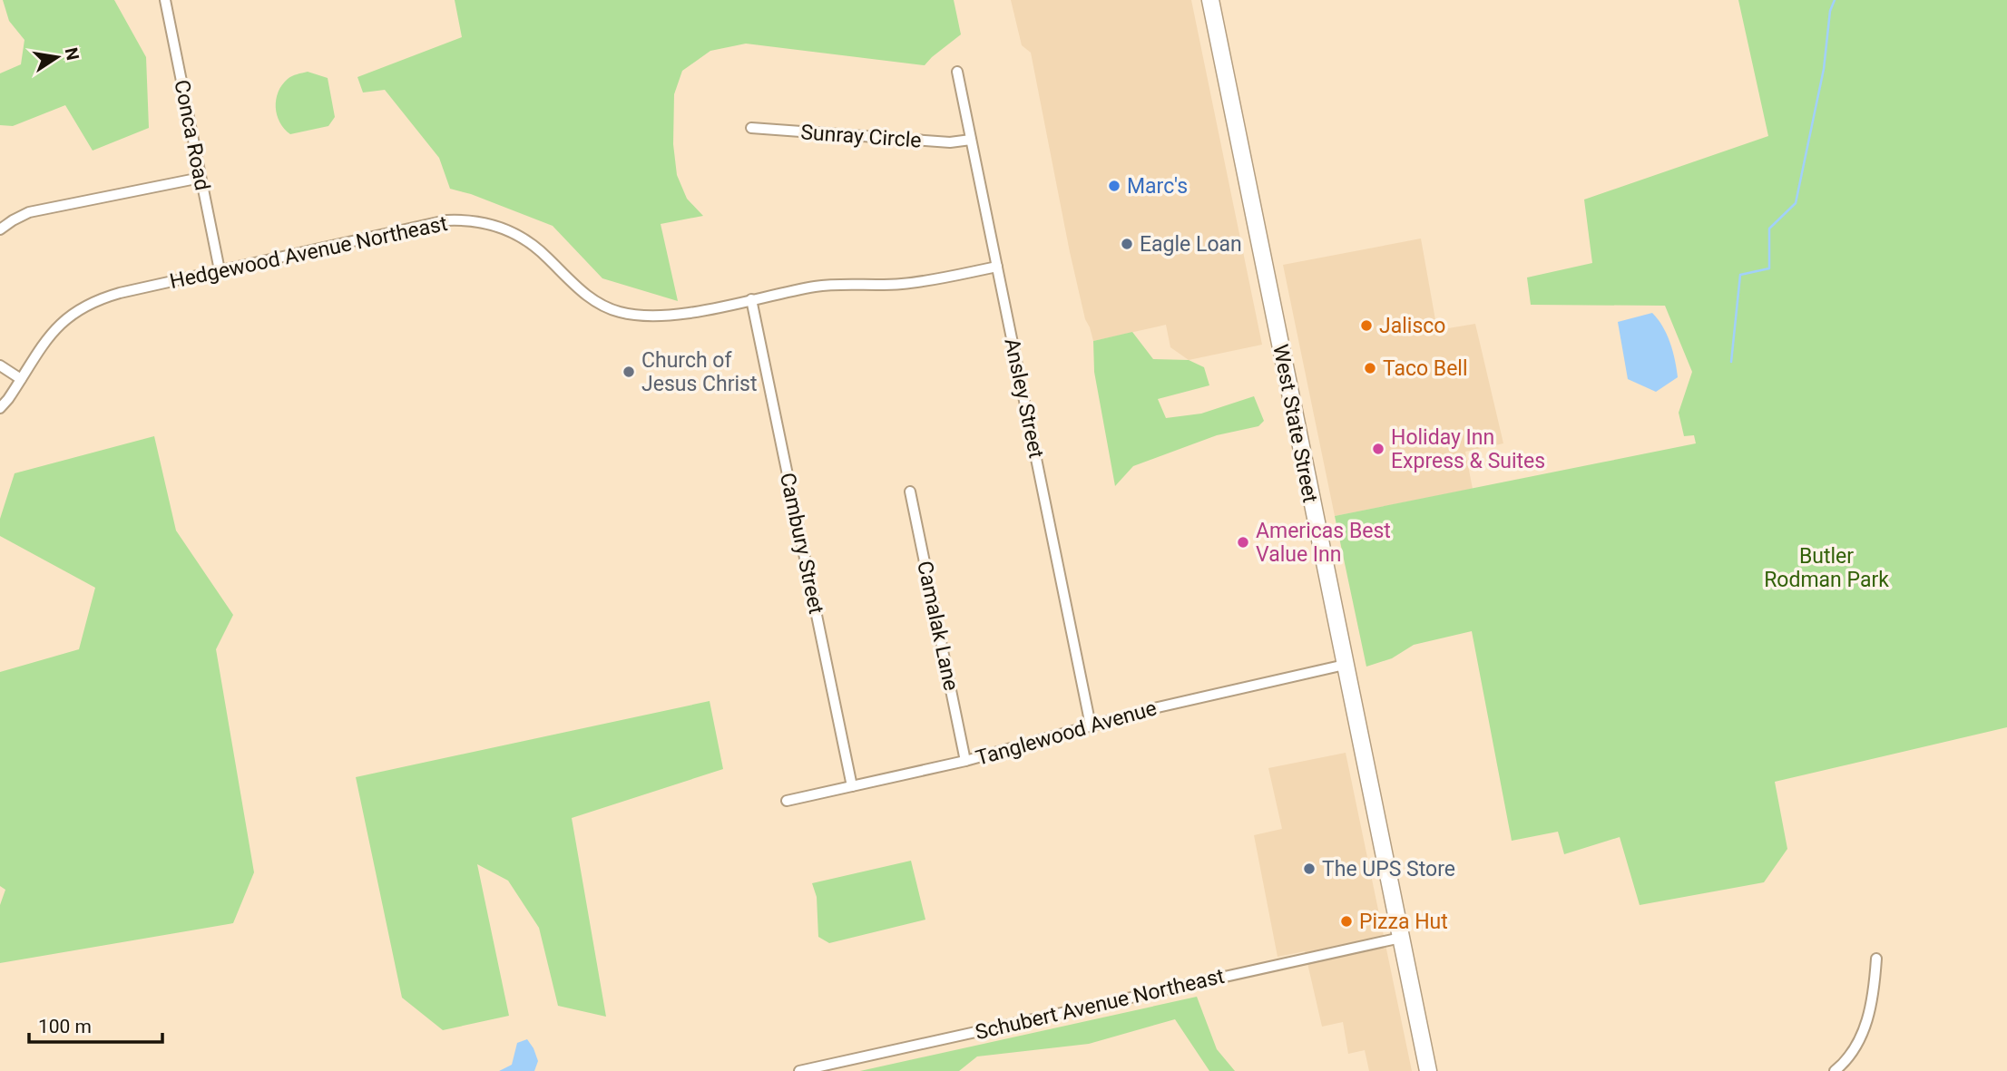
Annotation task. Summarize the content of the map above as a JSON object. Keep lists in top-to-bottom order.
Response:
{
  "streets": {
    "highway": ["West State Street"],
    "street": [
      "Conca Road",
      "Sunray Circle",
      "Hedgewood Avenue Northeast",
      "Ansley Street",
      "Cambury Street",
      "Camalak Lane",
      "Tanglewood Avenue",
      "Schubert Avenue Northeast"
    ]
  },
  "crossings": [
    ["Conca Road", "Hedgewood Avenue Northeast"],
    ["Sunray Circle", "Ansley Street"],
    ["Hedgewood Avenue Northeast", "Ansley Street"],
    ["Hedgewood Avenue Northeast", "Cambury Street"],
    ["Ansley Street", "Tanglewood Avenue"],
    ["West State Street", "Tanglewood Avenue"],
    ["West State Street", "Schubert Avenue Northeast"],
    ["Cambury Street", "Tanglewood Avenue"],
    ["Camalak Lane", "Tanglewood Avenue"]
  ],
  "parks": ["Butler Rodman Park"],
  "places": [
    "Marc's",
    "Eagle Loan",
    "Jalisco",
    "Taco Bell",
    "Church of Jesus Christ",
    "Holiday Inn Express & Suites",
    "Americas Best Value Inn",
    "The UPS Store",
    "Pizza Hut"
  ],
  "scale_bar": "100 m",
  "north": "right"
}
